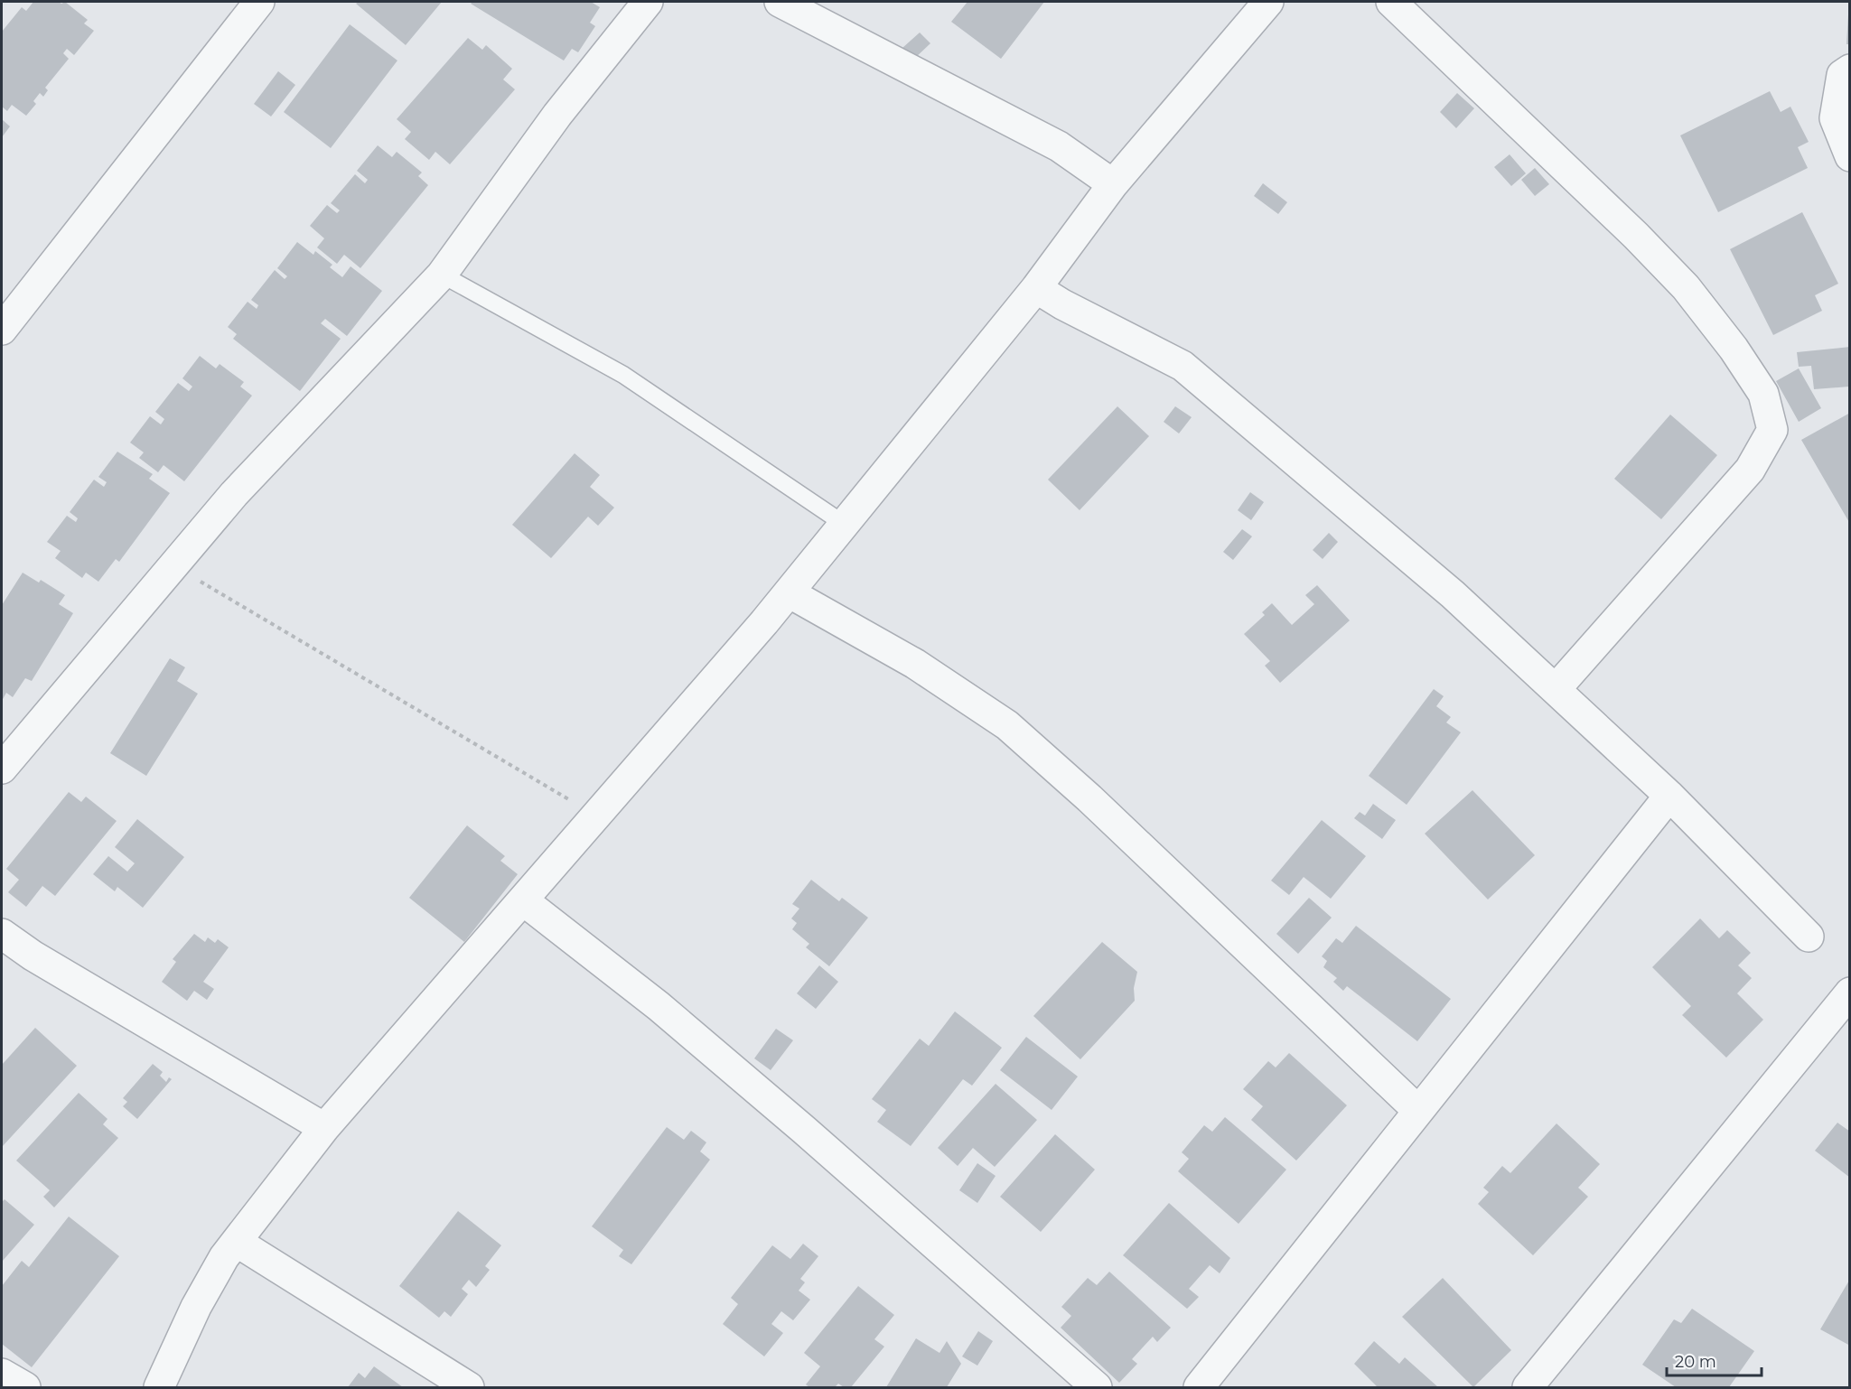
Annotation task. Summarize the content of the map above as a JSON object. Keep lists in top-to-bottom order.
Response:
{
  "scale_bar": "20 m"
}
